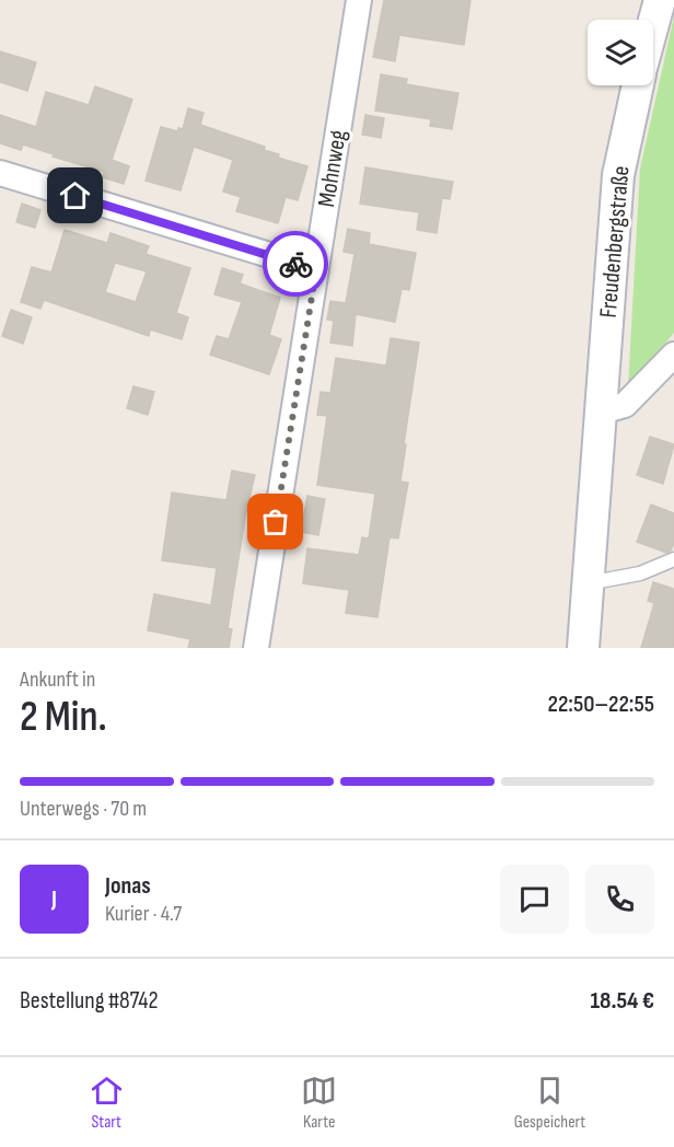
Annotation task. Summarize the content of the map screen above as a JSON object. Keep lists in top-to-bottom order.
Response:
{
  "streets": {
    "street": ["Mohnweg", "Freudenbergstraße"]
  },
  "page": {
    "heading": ["2 Min.", "Ankunft in", "22:50–22:55"],
    "panel": [
      "Jonas",
      "Kurier · 4.7",
      "Bestellung #8742",
      "18.54 €"
    ],
    "bar": "Unterwegs · 70 m",
    "round": "J",
    "tabs": ["Start", "Karte", "Gespeichert"]
  }
}
